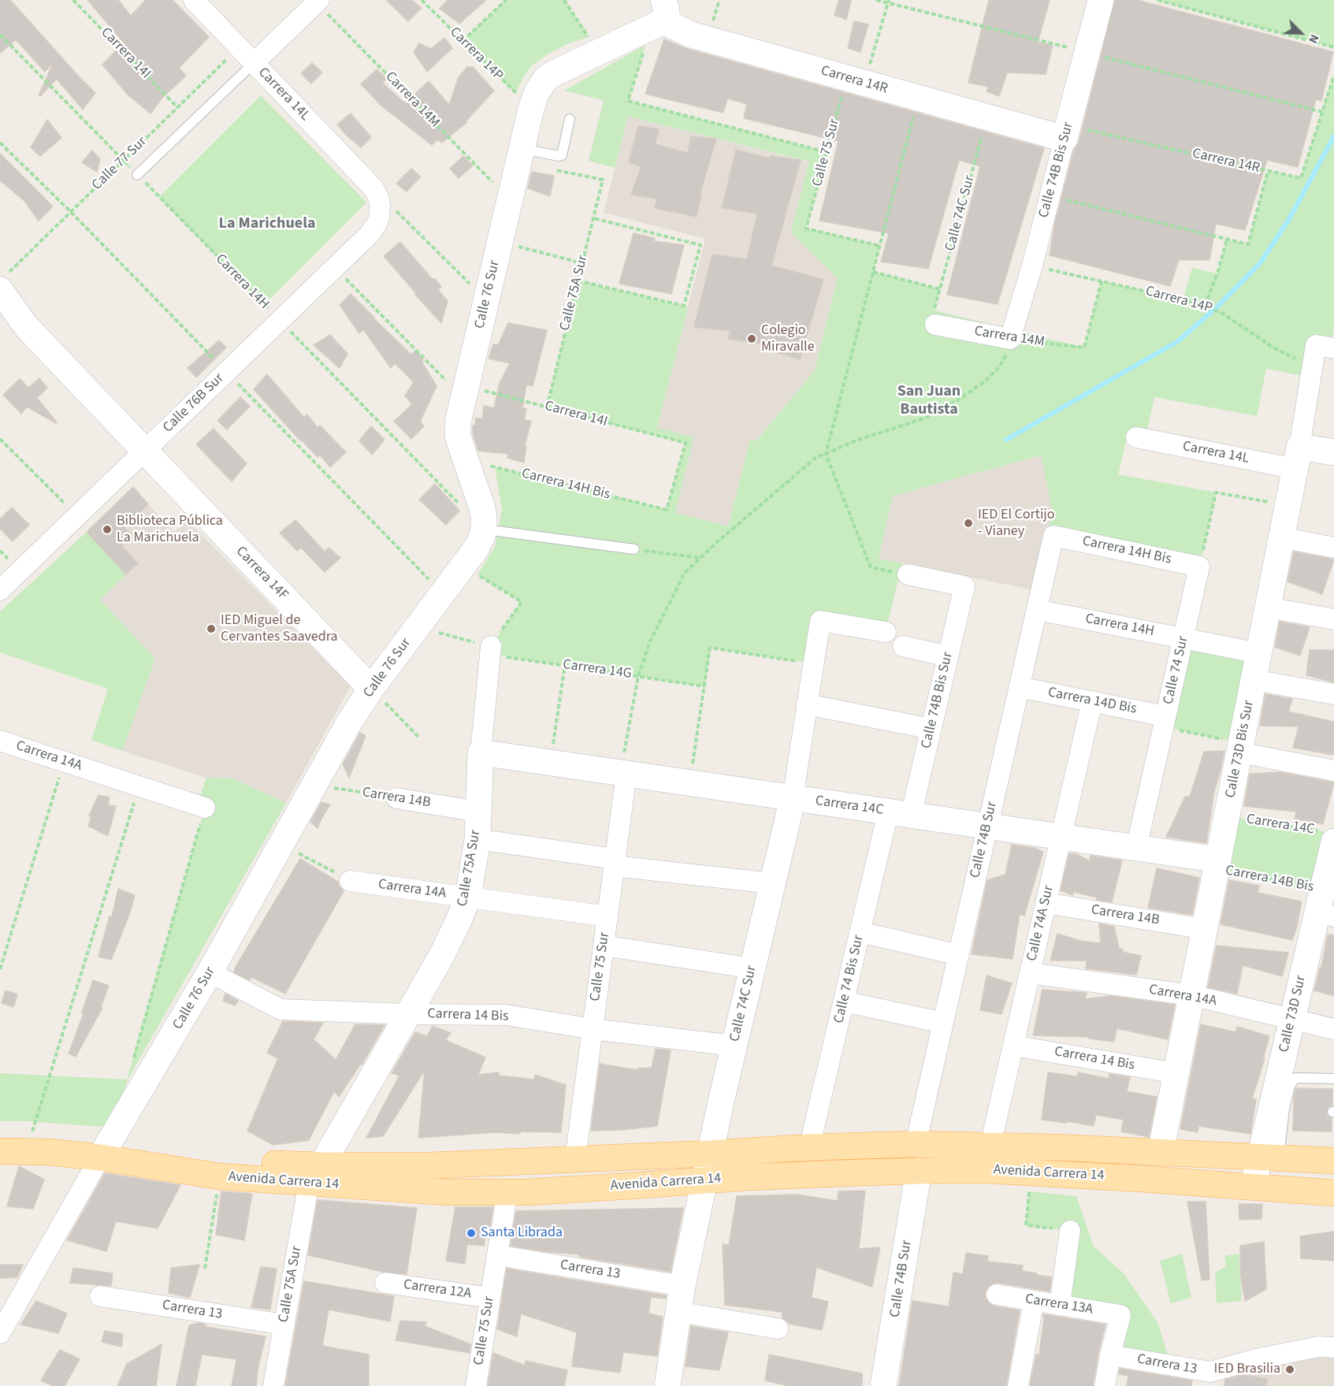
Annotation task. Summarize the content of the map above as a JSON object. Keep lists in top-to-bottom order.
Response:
{
  "streets": {
    "main road": ["Avenida Carrera 14"],
    "street": [
      "Carrera 14R",
      "Carrera 14L",
      "Carrera 14M",
      "Calle 75 Sur",
      "Calle 74B Bis Sur",
      "Calle 74C Sur",
      "Carrera 14H",
      "Calle 75A Sur",
      "Calle 76 Sur",
      "Calle 76B Sur",
      "Carrera 14H Bis",
      "Carrera 14F",
      "Calle 74 Sur",
      "Carrera 14D Bis",
      "Calle 73D Bis Sur",
      "Carrera 14A",
      "Carrera 14B",
      "Carrera 14C",
      "Calle 74B Sur",
      "Calle 74A Sur",
      "Calle 74 Bis Sur",
      "Calle 73D Sur",
      "Carrera 14 Bis",
      "Carrera 13",
      "Carrera 12A",
      "Carrera 13A"
    ],
    "path": [
      "Carrera 14I",
      "Carrera 14P",
      "Calle 77 Sur",
      "Carrera 14G",
      "Carrera 14B Bis"
    ]
  },
  "crossings": [
    ["Carrera 14I", "Calle 77 Sur"],
    ["Carrera 14I", "Calle 75A Sur"],
    ["Carrera 14I", "Calle 76 Sur"],
    ["Carrera 14I", "Carrera 14H Bis"],
    ["Carrera 14P", "Carrera 14M"],
    ["Carrera 14P", "Calle 74B Bis Sur"],
    ["Carrera 14P", "Calle 76 Sur"],
    ["Carrera 14P", "Calle 73D Bis Sur"],
    ["Carrera 14R", "Calle 75 Sur"],
    ["Carrera 14R", "Calle 74B Bis Sur"],
    ["Carrera 14R", "Calle 74C Sur"],
    ["Carrera 14R", "Calle 76 Sur"],
    ["Carrera 14L", "Calle 77 Sur"],
    ["Carrera 14L", "Calle 76B Sur"],
    ["Carrera 14L", "Calle 73D Bis Sur"],
    ["Carrera 14M", "Calle 74B Bis Sur"],
    ["Carrera 14M", "Calle 74C Sur"],
    ["Carrera 14M", "Calle 76 Sur"],
    ["Calle 75 Sur", "Carrera 14A"],
    ["Calle 75 Sur", "Carrera 14C"],
    ["Calle 75 Sur", "Carrera 14 Bis"],
    ["Calle 75 Sur", "Avenida Carrera 14"],
    ["Calle 75 Sur", "Carrera 13"],
    ["Calle 75 Sur", "Carrera 12A"],
    ["Calle 77 Sur", "Carrera 14H"],
    ["Calle 77 Sur", "Carrera 14F"],
    ["Calle 74B Bis Sur", "Carrera 14C"],
    ["Calle 74B Bis Sur", "Calle 74 Bis Sur"],
    ["Calle 74C Sur", "Carrera 14C"],
    ["Calle 74C Sur", "Carrera 14 Bis"],
    ["Calle 74C Sur", "Avenida Carrera 14"],
    ["Calle 74C Sur", "Carrera 13"],
    ["Carrera 14H", "Calle 76 Sur"],
    ["Carrera 14H", "Calle 76B Sur"],
    ["Carrera 14H", "Calle 74 Sur"],
    ["Carrera 14H", "Calle 73D Bis Sur"],
    ["Carrera 14H", "Calle 74B Sur"],
    ["Calle 75A Sur", "Carrera 14G"],
    ["Calle 75A Sur", "Carrera 14A"],
    ["Calle 75A Sur", "Carrera 14B"],
    ["Calle 75A Sur", "Carrera 14C"],
    ["Calle 75A Sur", "Carrera 14 Bis"],
    ["Calle 75A Sur", "Avenida Carrera 14"],
    ["Calle 75A Sur", "Carrera 13"],
    ["Calle 76 Sur", "Carrera 14H Bis"],
    ["Calle 76 Sur", "Carrera 14F"],
    ["Calle 76 Sur", "Carrera 14G"],
    ["Calle 76 Sur", "Carrera 14B"],
    ["Calle 76 Sur", "Carrera 14 Bis"],
    ["Calle 76 Sur", "Avenida Carrera 14"],
    ["Calle 76B Sur", "Carrera 14F"],
    ["Carrera 14H Bis", "Calle 74 Sur"],
    ["Carrera 14H Bis", "Calle 74B Sur"],
    ["Calle 74 Sur", "Carrera 14D Bis"],
    ["Calle 74 Sur", "Carrera 14C"],
    ["Carrera 14D Bis", "Calle 74B Sur"],
    ["Carrera 14D Bis", "Calle 74A Sur"],
    ["Calle 73D Bis Sur", "Carrera 14A"],
    ["Calle 73D Bis Sur", "Carrera 14B"],
    ["Calle 73D Bis Sur", "Carrera 14C"],
    ["Calle 73D Bis Sur", "Carrera 14B Bis"],
    ["Calle 73D Bis Sur", "Carrera 14 Bis"],
    ["Calle 73D Bis Sur", "Avenida Carrera 14"],
    ["Carrera 14A", "Calle 74A Sur"],
    ["Carrera 14A", "Calle 73D Sur"],
    ["Carrera 14B", "Calle 74A Sur"],
    ["Carrera 14C", "Calle 74B Sur"],
    ["Carrera 14C", "Carrera 14B Bis"],
    ["Carrera 14C", "Calle 74A Sur"],
    ["Carrera 14C", "Calle 74 Bis Sur"],
    ["Carrera 14C", "Calle 73D Sur"],
    ["Calle 74B Sur", "Avenida Carrera 14"],
    ["Carrera 14B Bis", "Calle 73D Sur"],
    ["Calle 74A Sur", "Carrera 14 Bis"],
    ["Calle 74A Sur", "Avenida Carrera 14"],
    ["Calle 74 Bis Sur", "Avenida Carrera 14"],
    ["Calle 73D Sur", "Avenida Carrera 14"],
    ["Carrera 13", "Carrera 13A"]
  ],
  "districts": ["La Marichuela", "San Juan Bautista"],
  "places": [
    "Colegio Miravalle",
    "IED El Cortijo - Vianey",
    "Biblioteca Pública La Marichuela",
    "IED Miguel de Cervantes Saavedra",
    "Santa Librada",
    "IED Brasilia"
  ],
  "north": "bottom right"
}
